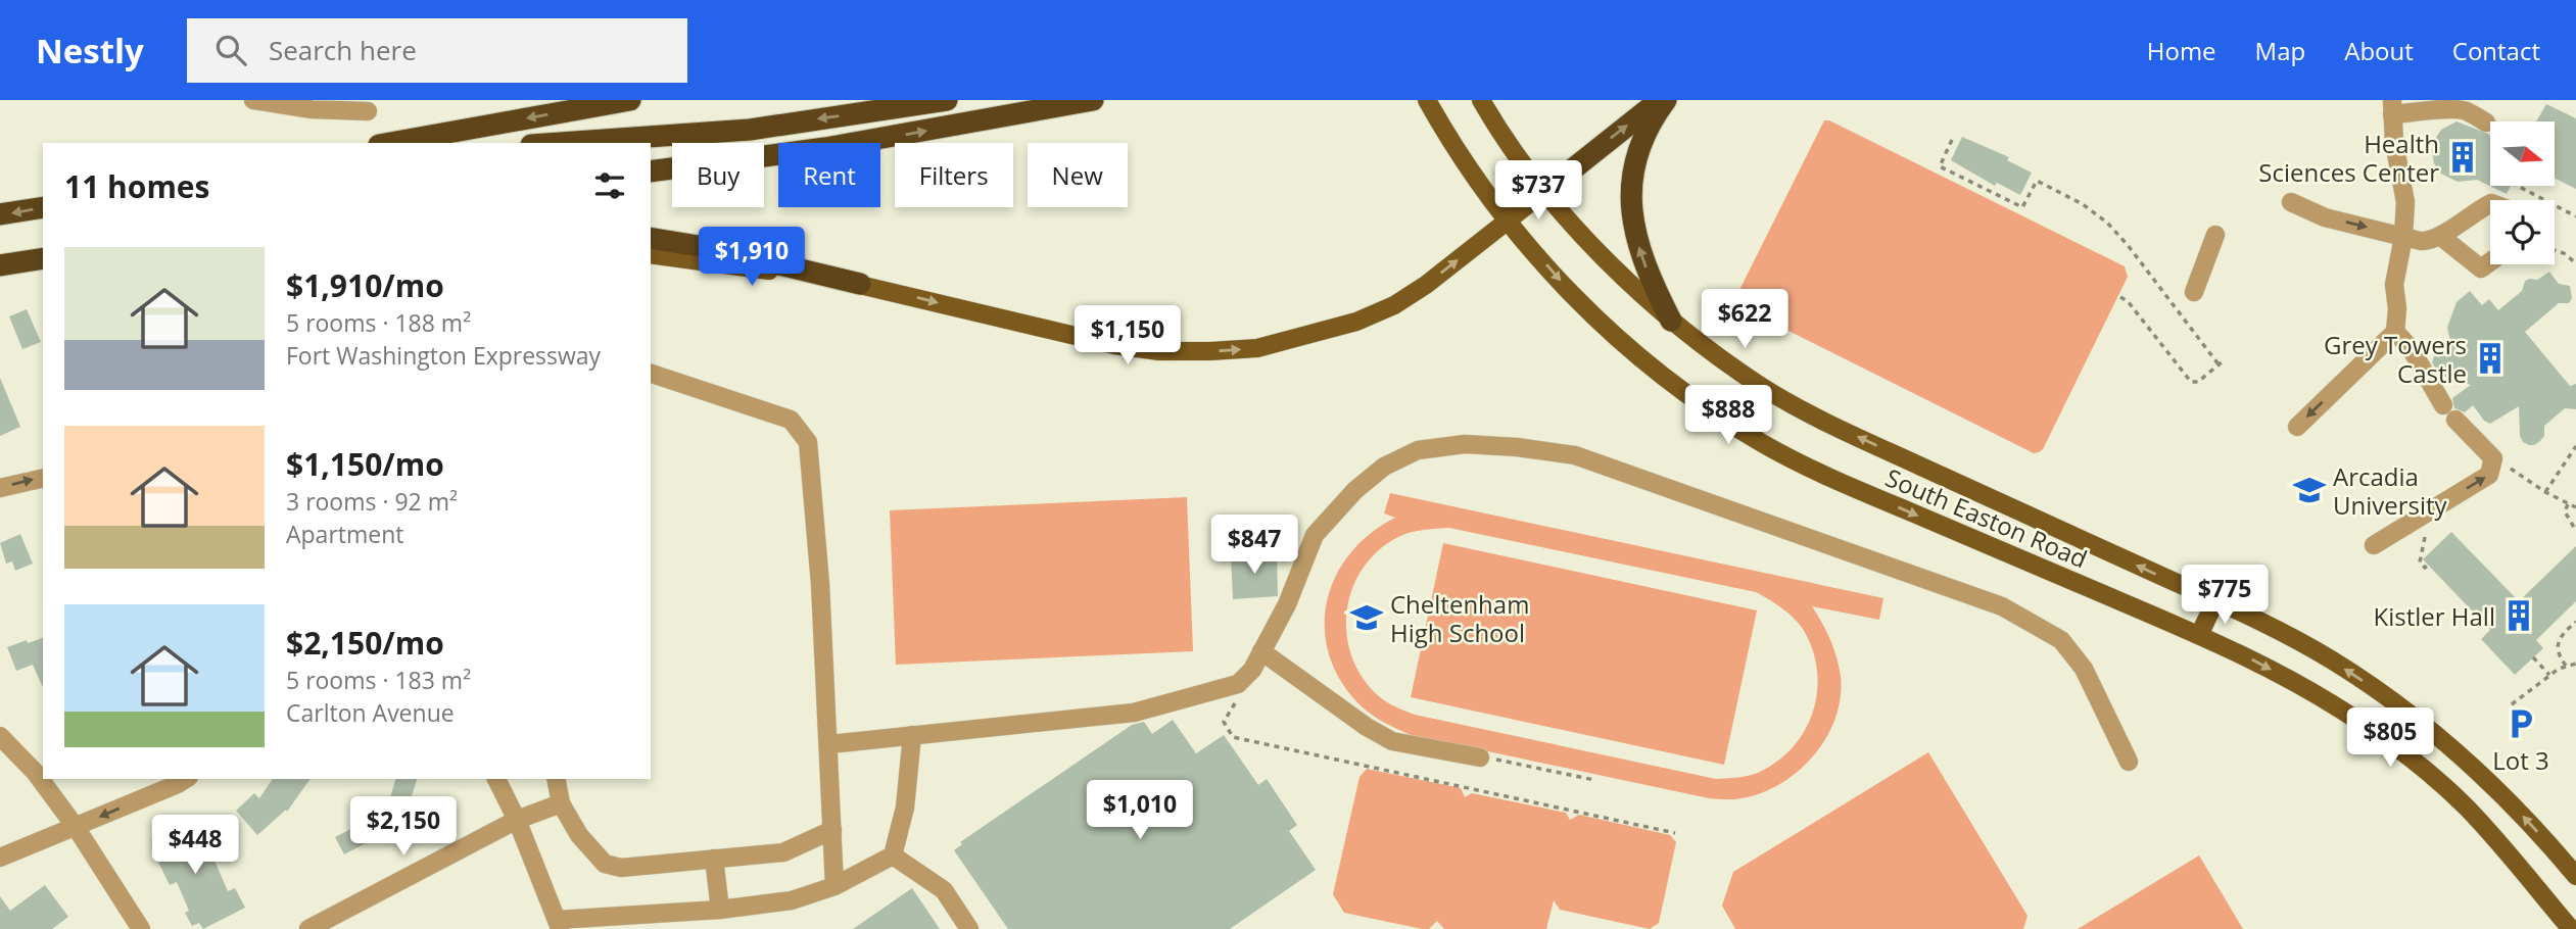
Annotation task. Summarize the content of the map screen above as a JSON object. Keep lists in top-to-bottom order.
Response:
{
  "streets": {
    "main road": ["South Easton Road"]
  },
  "places": {
    "building": ["Health Sciences Center", "Grey Towers Castle", "Kistler Hall"],
    "school or university": ["Arcadia University", "Cheltenham High School"],
    "parking": ["Lot 3"]
  },
  "north": "right",
  "page": {
    "header": "Nestly",
    "search": "Search here",
    "nav": [
      "Home",
      "Map",
      "About",
      "Contact"
    ],
    "chip": [
      "Buy",
      "Rent",
      "Filters",
      "New"
    ],
    "heading": "11 homes",
    "price": [
      "$737",
      "$1,910",
      "$622",
      "$1,150",
      "$888",
      "$847",
      "$775",
      "$805",
      "$1,010",
      "$2,150",
      "$448"
    ],
    "list": [
      {
        "name": "$1,910/mo",
        "note": "5 rooms · 188 m² · Fort Washington Expressway"
      },
      {
        "name": "$1,150/mo",
        "note": "3 rooms · 92 m² · Apartment"
      },
      {
        "name": "$2,150/mo",
        "note": "5 rooms · 183 m² · Carlton Avenue"
      }
    ]
  }
}
